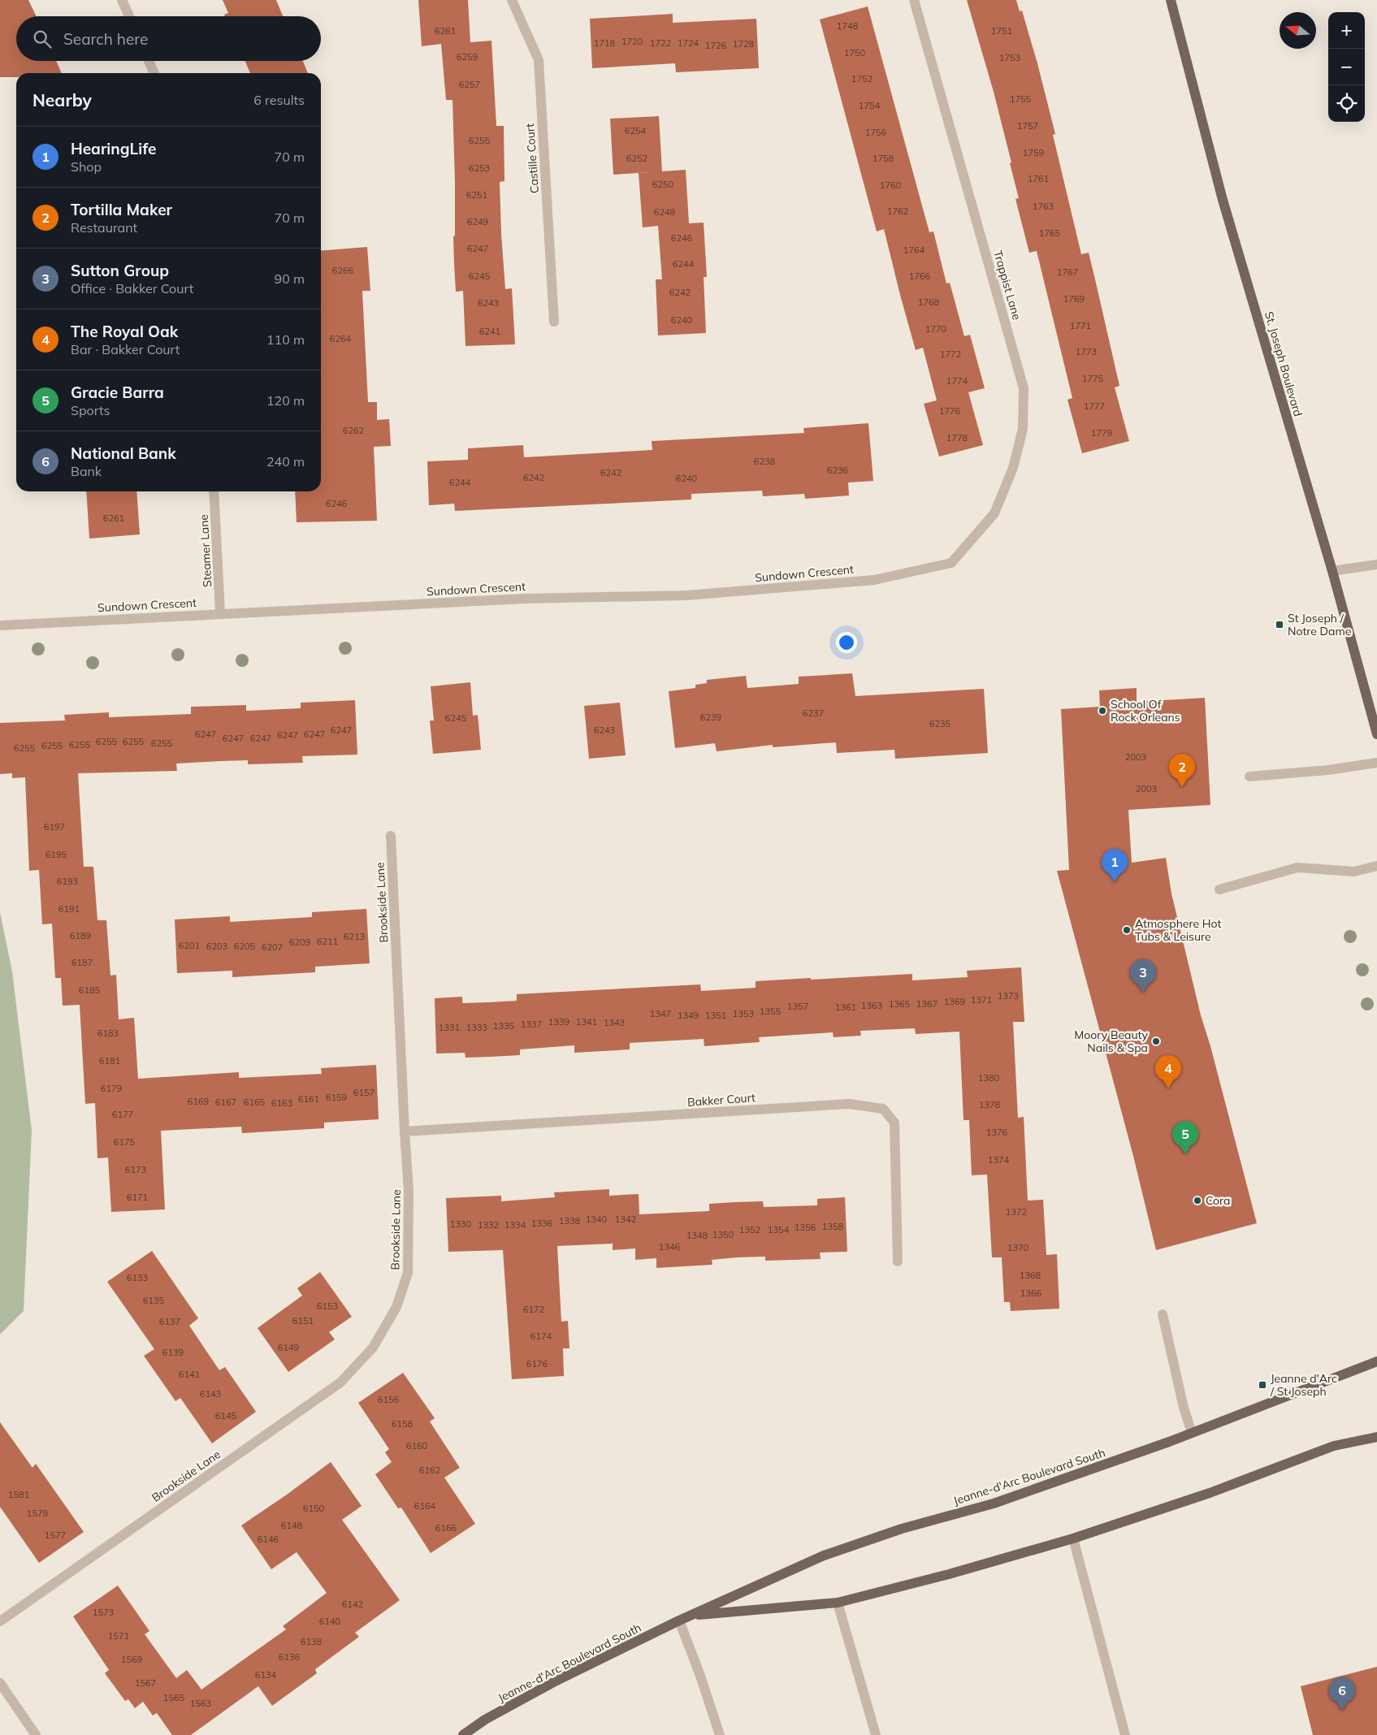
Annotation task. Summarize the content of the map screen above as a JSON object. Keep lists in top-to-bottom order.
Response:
{
  "streets": {
    "main road": ["St. Joseph Boulevard", "Jeanne-d'Arc Boulevard South"],
    "street": [
      "Castille Court",
      "Trappist Lane",
      "Steamer Lane",
      "Sundown Crescent",
      "Brookside Lane",
      "Bakker Court"
    ]
  },
  "crossings": [
    ["Trappist Lane", "Sundown Crescent"],
    ["Steamer Lane", "Sundown Crescent"],
    ["Brookside Lane", "Bakker Court"]
  ],
  "places": {
    "transit": ["St Joseph / Notre Dame", "Jeanne d'Arc / St Joseph"],
    "other": [
      "School Of Rock Orleans",
      "Atmosphere Hot Tubs & Leisure",
      "Moory Beauty Nails & Spa",
      "Cora"
    ]
  },
  "house_numbers": [
    "1748",
    "6261",
    "1751",
    "1720",
    "1718",
    "1722",
    "1724",
    "1728",
    "1726",
    "1750",
    "6259",
    "1753",
    "1752",
    "6257",
    "1755",
    "1754",
    "1757",
    "6254",
    "1756",
    "6255",
    "1759",
    "6252",
    "1758",
    "6253",
    "1761",
    "6250",
    "1760",
    "6251",
    "1763",
    "1762",
    "6248",
    "6249",
    "1765",
    "6246",
    "6247",
    "1764",
    "6244",
    "6266",
    "1767",
    "6245",
    "1766",
    "6242",
    "1769",
    "1768",
    "6243",
    "6240",
    "1771",
    "1770",
    "6241",
    "6264",
    "1773",
    "1772",
    "1775",
    "1774",
    "1777",
    "1776",
    "6262",
    "1779",
    "1778",
    "6238",
    "6236",
    "6242",
    "6242",
    "6240",
    "6244",
    "6246",
    "6261",
    "6237",
    "6239",
    "6245",
    "6235",
    "6247",
    "6243",
    "6247",
    "6247",
    "6247",
    "6247",
    "6247",
    "6255",
    "6255",
    "6255",
    "6255",
    "6255",
    "6255",
    "2003",
    "2003",
    "6197",
    "6195",
    "6193",
    "6191",
    "6189",
    "6213",
    "6211",
    "6209",
    "6201",
    "6203",
    "6205",
    "6207",
    "6187",
    "6185",
    "1373",
    "1371",
    "1369",
    "1365",
    "1367",
    "1363",
    "1357",
    "1361",
    "1355",
    "1347",
    "1353",
    "1349",
    "1351",
    "1339",
    "1341",
    "1343",
    "1337",
    "1335",
    "1331",
    "1333",
    "6183",
    "6181",
    "1380",
    "6179",
    "6157",
    "6159",
    "6161",
    "6169",
    "6167",
    "6165",
    "6163",
    "1378",
    "6177",
    "1376",
    "6175",
    "1374",
    "6173",
    "6171",
    "1372",
    "1340",
    "1342",
    "1338",
    "1336",
    "1330",
    "1332",
    "1334",
    "1358",
    "1356",
    "1352",
    "1354",
    "1350",
    "1348",
    "1346",
    "1370",
    "1368",
    "6133",
    "1366",
    "6135",
    "6153",
    "6172",
    "6151",
    "6137",
    "6174",
    "6149",
    "6139",
    "6176",
    "6141",
    "6143",
    "6156",
    "6145",
    "6158",
    "6160",
    "6162",
    "1581",
    "6164",
    "6150",
    "1579",
    "6148",
    "6166",
    "1577",
    "6146",
    "6142",
    "1573",
    "6140",
    "1571",
    "6138",
    "6136",
    "1569",
    "6134",
    "1567",
    "1565",
    "1563"
  ],
  "north": "left",
  "page": {
    "map_buttons": ["+", "−"],
    "search": "Search here",
    "heading": ["Nearby", "6 results"],
    "list": [
      {
        "mark": "1",
        "name": "HearingLife",
        "note": "Shop",
        "value": "70 m"
      },
      {
        "mark": "2",
        "name": "Tortilla Maker",
        "note": "Restaurant",
        "value": "70 m"
      },
      {
        "mark": "3",
        "name": "Sutton Group",
        "note": "Office · Bakker Court",
        "value": "90 m"
      },
      {
        "mark": "4",
        "name": "The Royal Oak",
        "note": "Bar · Bakker Court",
        "value": "110 m"
      },
      {
        "mark": "5",
        "name": "Gracie Barra",
        "note": "Sports",
        "value": "120 m"
      },
      {
        "mark": "6",
        "name": "National Bank",
        "note": "Bank",
        "value": "240 m"
      }
    ],
    "pins": [
      "2",
      "1",
      "3",
      "4",
      "5",
      "6"
    ]
  }
}
